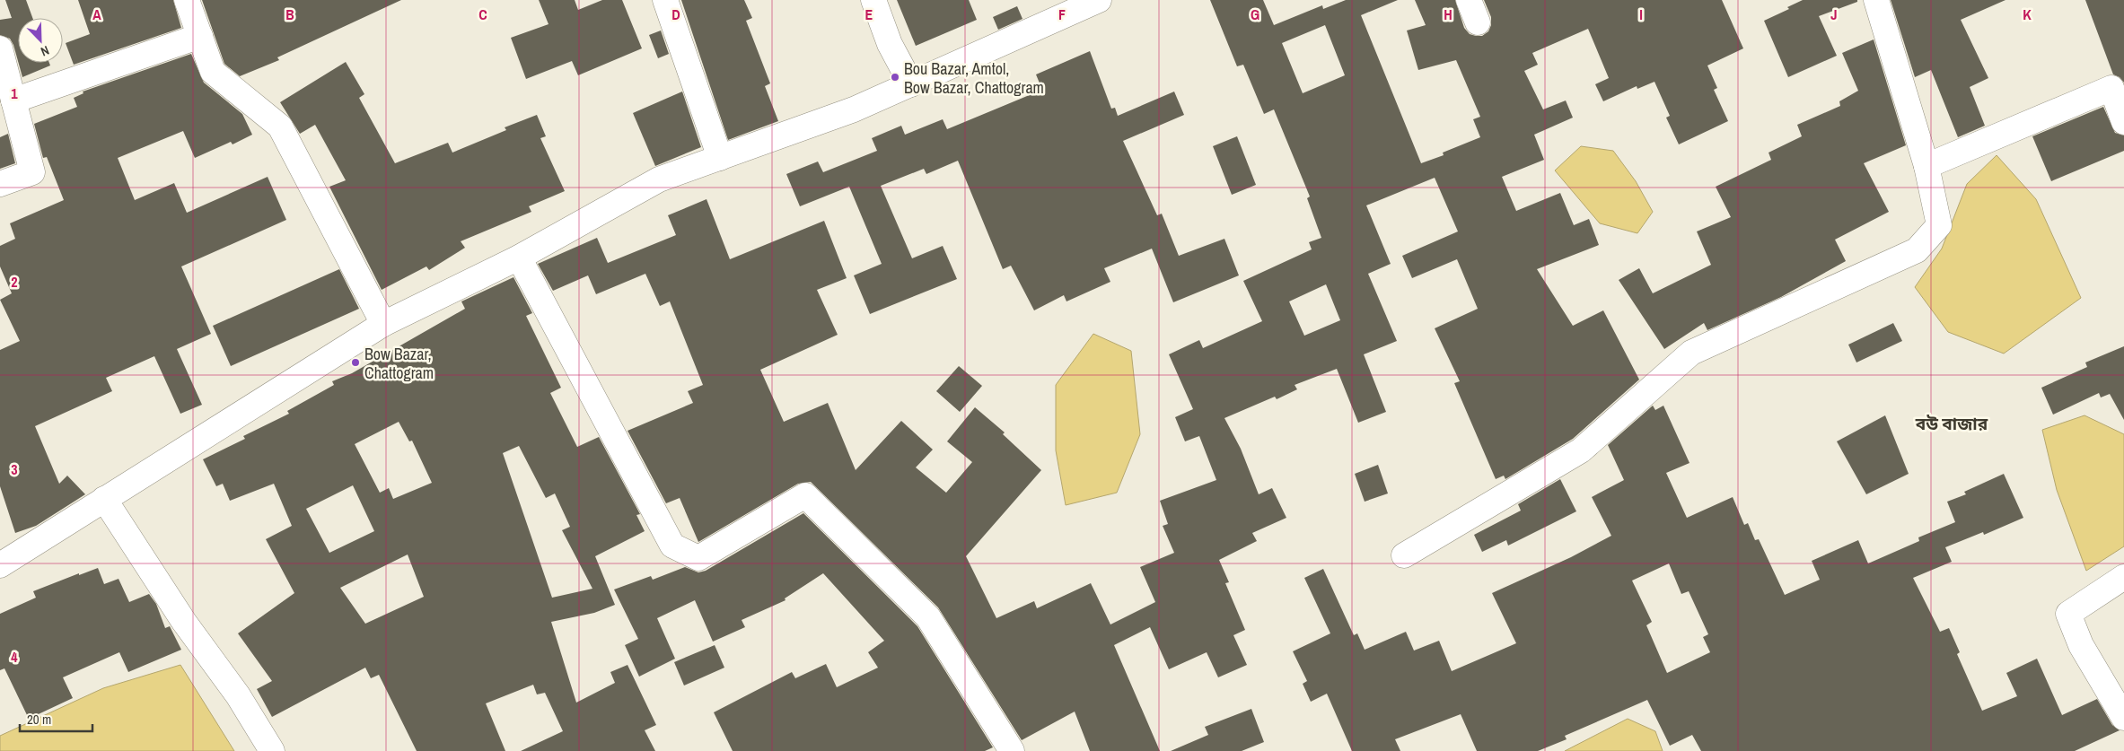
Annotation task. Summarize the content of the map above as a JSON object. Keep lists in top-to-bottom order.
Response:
{
  "districts": ["বউ বাজার"],
  "places": ["Bou Bazar, Amtol, Bow Bazar, Chattogram", "Bow Bazar, Chattogram"],
  "scale_bar": "20 m",
  "north": "bottom right",
  "grid": {
    "columns": [
      "A",
      "B",
      "C",
      "D",
      "E",
      "F",
      "G",
      "H",
      "I",
      "J",
      "K"
    ],
    "rows": [
      "1",
      "2",
      "3",
      "4"
    ]
  }
}
